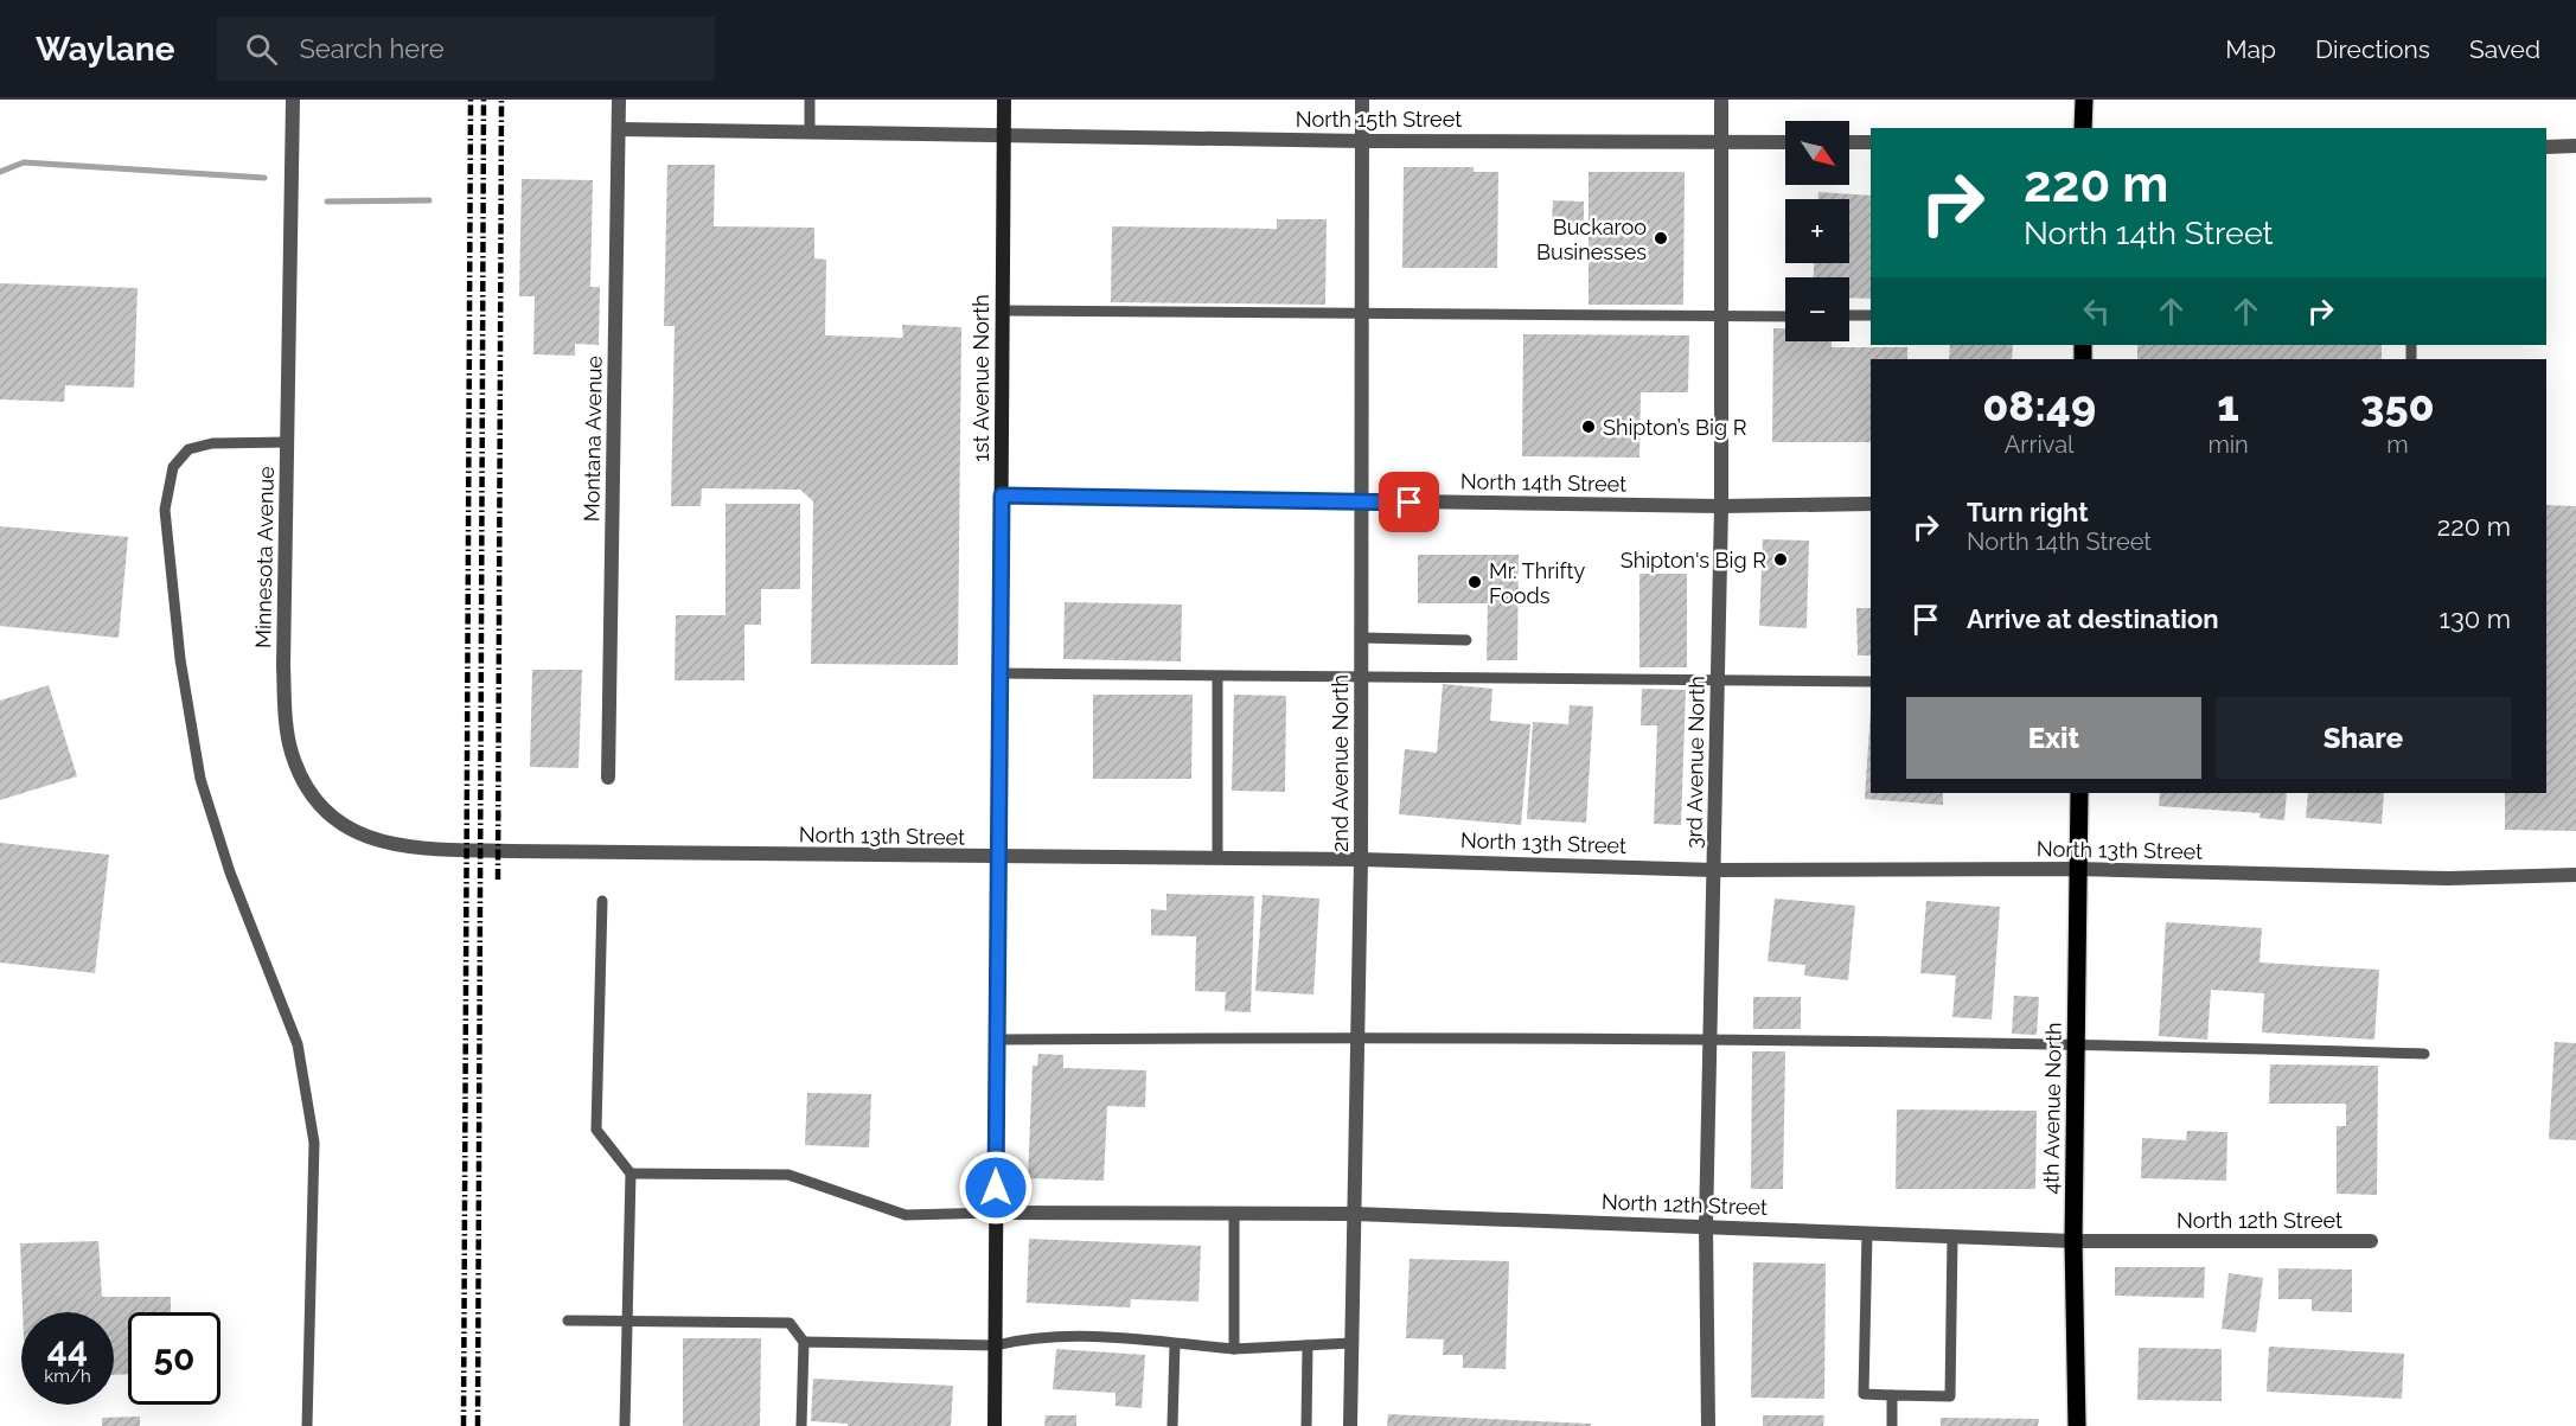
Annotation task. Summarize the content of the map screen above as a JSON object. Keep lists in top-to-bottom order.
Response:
{
  "streets": {
    "main road": ["1st Avenue North", "4th Avenue North"],
    "street": [
      "North 15th Street",
      "Montana Avenue",
      "North 14th Street",
      "Minnesota Avenue",
      "3rd Avenue North",
      "2nd Avenue North",
      "North 13th Street",
      "North 12th Street"
    ]
  },
  "crossings": [
    ["North 15th Street", "1st Avenue North"],
    ["North 15th Street", "Montana Avenue"],
    ["North 15th Street", "3rd Avenue North"],
    ["North 15th Street", "2nd Avenue North"],
    ["1st Avenue North", "North 14th Street"],
    ["1st Avenue North", "North 13th Street"],
    ["1st Avenue North", "North 12th Street"],
    ["North 14th Street", "3rd Avenue North"],
    ["North 14th Street", "2nd Avenue North"],
    ["Minnesota Avenue", "North 13th Street"],
    ["3rd Avenue North", "North 13th Street"],
    ["3rd Avenue North", "North 12th Street"],
    ["2nd Avenue North", "North 13th Street"],
    ["2nd Avenue North", "North 12th Street"],
    ["North 13th Street", "4th Avenue North"],
    ["4th Avenue North", "North 12th Street"]
  ],
  "places": [
    "Buckaroo Businesses",
    "Shipton’s Big R",
    "Shipton's Big R",
    "Mr. Thrifty Foods"
  ],
  "north": "bottom right",
  "page": {
    "header": "Waylane",
    "search": "Search here",
    "nav": ["Map", "Directions", "Saved"],
    "map_buttons": ["+", "−"],
    "turn": ["220 m", "North 14th Street"],
    "eta": [
      "08:49",
      "Arrival",
      "1",
      "min",
      "350",
      "m"
    ],
    "list": [
      {
        "name": "Turn right",
        "note": "North 14th Street",
        "value": "220 m"
      },
      {
        "name": "Arrive at destination",
        "value": "130 m"
      }
    ],
    "buttons": ["Exit", "Share"],
    "speed": "44 km/h",
    "limit": "50"
  }
}
